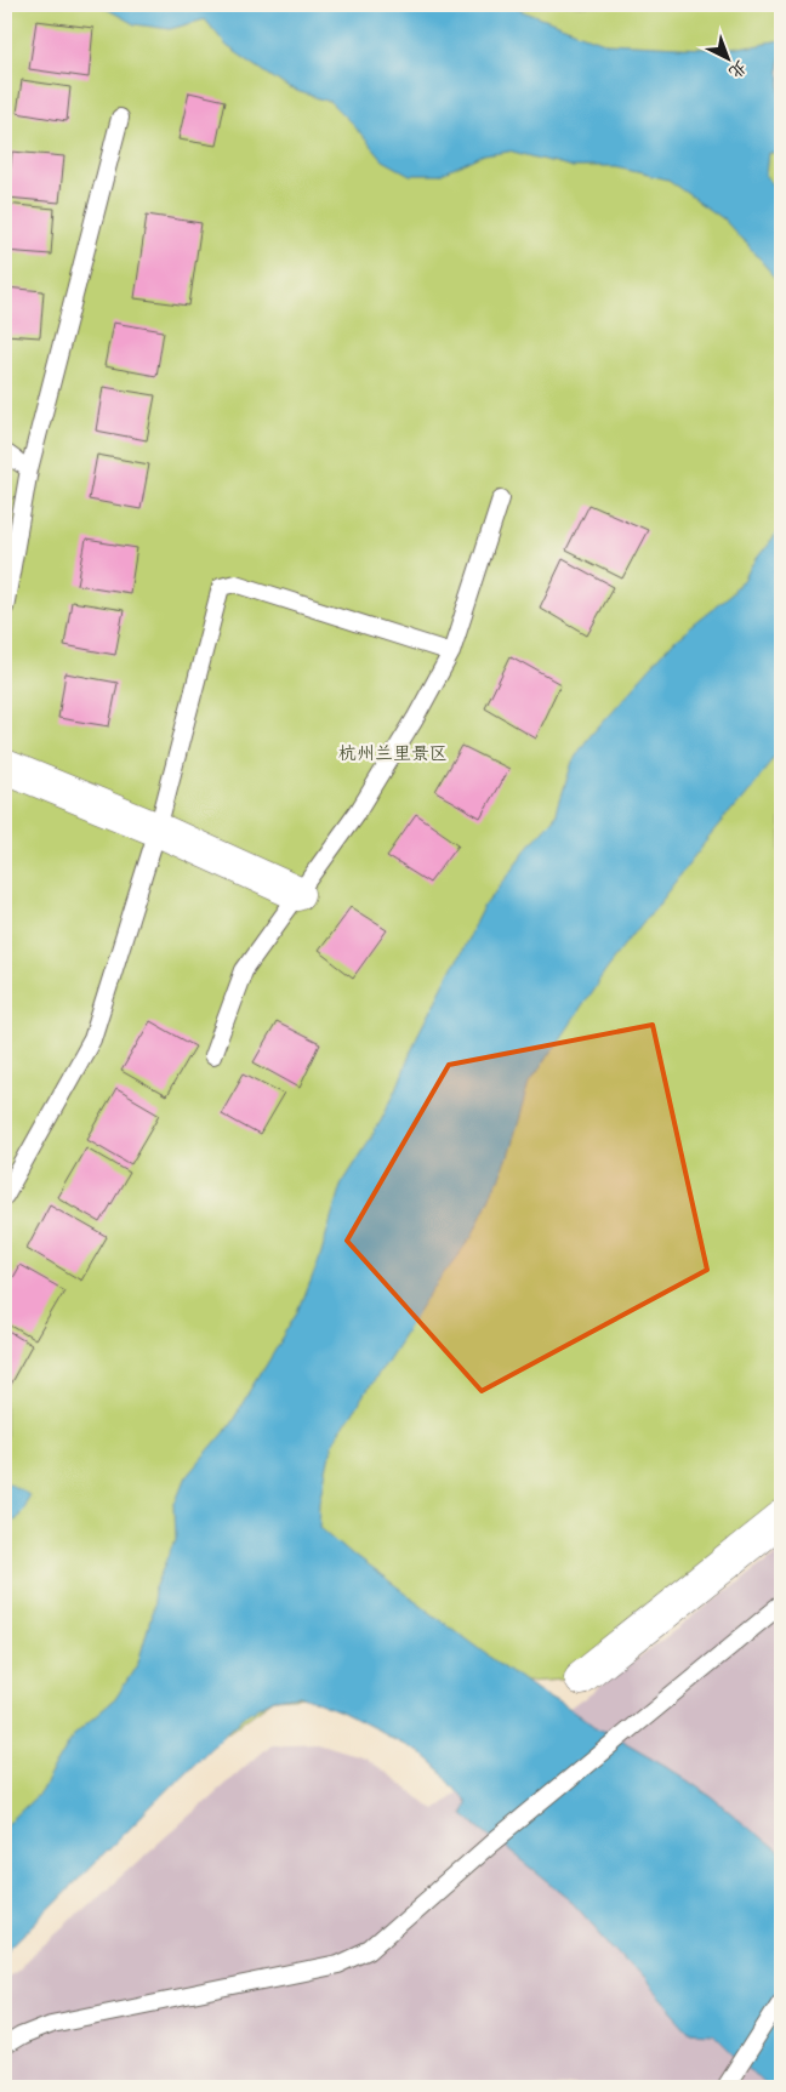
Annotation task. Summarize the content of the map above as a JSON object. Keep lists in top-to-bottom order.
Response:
{
  "parks": ["杭州兰里景区"],
  "north": "bottom right"
}
